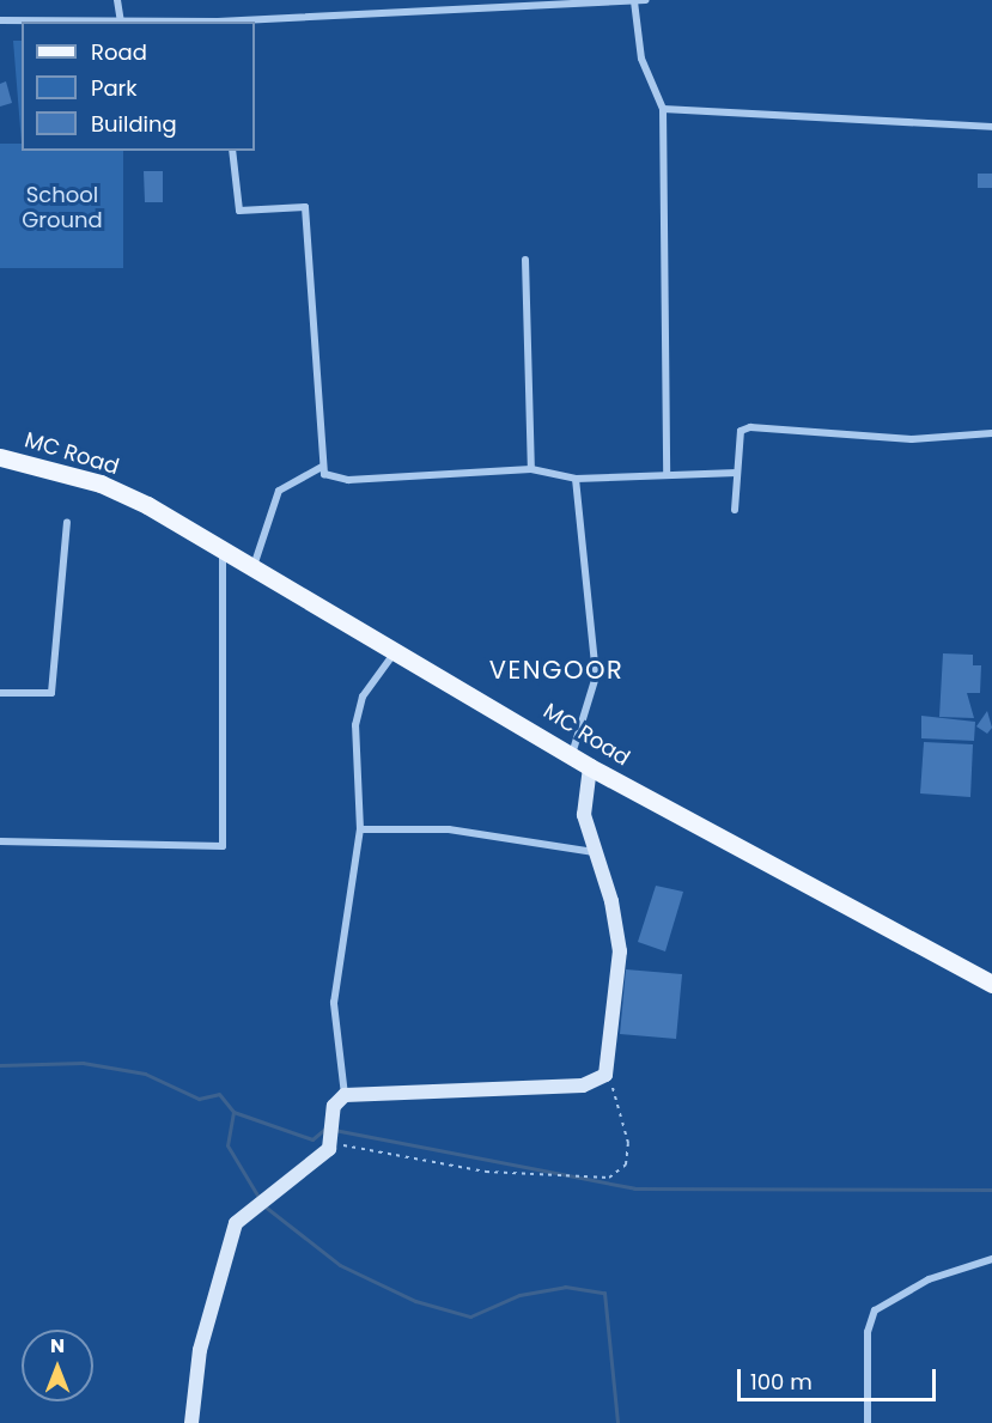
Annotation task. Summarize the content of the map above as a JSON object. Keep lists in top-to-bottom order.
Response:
{
  "streets": {
    "main road": ["MC Road"]
  },
  "districts": ["VENGOOR"],
  "parks": ["School Ground"],
  "legend": ["Road", "Park", "Building"],
  "scale_bar": "100 m",
  "north": "top"
}
